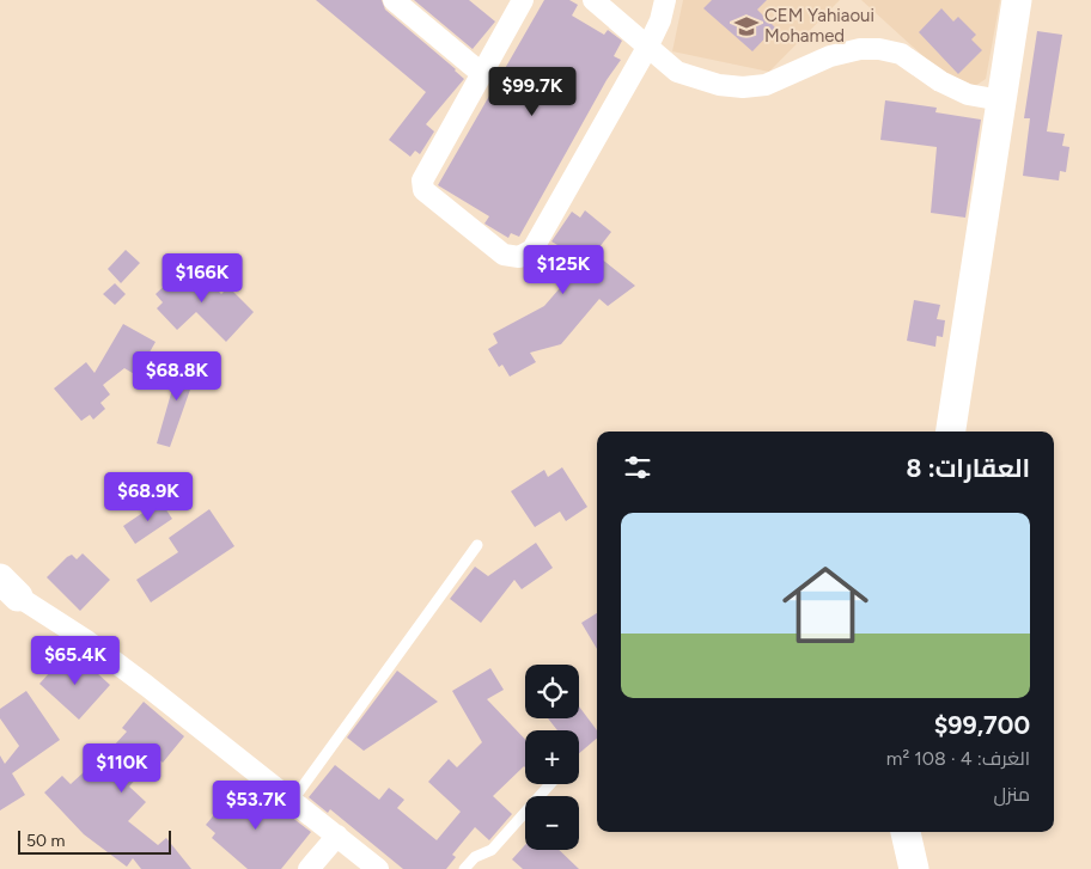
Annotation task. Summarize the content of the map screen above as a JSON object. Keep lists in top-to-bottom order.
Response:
{
  "places": {
    "school or university": ["CEM Yahiaoui Mohamed"]
  },
  "scale_bar": "50 m",
  "page": {
    "price": [
      "$99.7K",
      "$125K",
      "$166K",
      "$68.8K",
      "$68.9K",
      "$65.4K",
      "$110K",
      "$53.7K"
    ],
    "heading": "العقارات: 8",
    "list": [
      {
        "name": "$99,700",
        "note": "الغرف: 4 · 108 m² · منزل"
      }
    ],
    "map_buttons": ["+", "−"],
    "scale": "50 m"
  }
}
